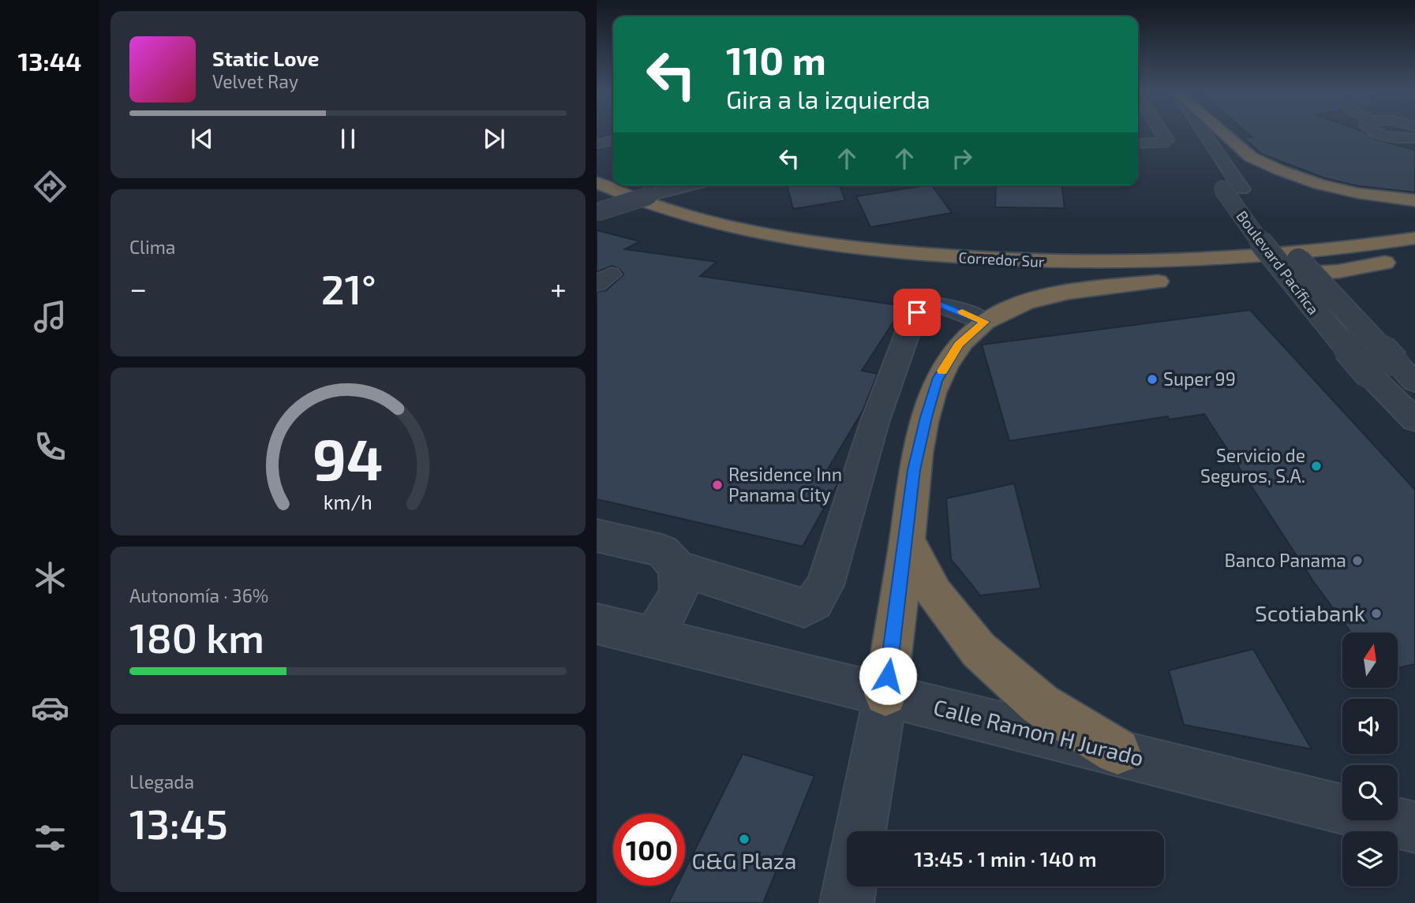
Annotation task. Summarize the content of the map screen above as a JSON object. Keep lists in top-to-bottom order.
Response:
{
  "streets": {
    "highway": ["Corredor Sur"],
    "street": ["Boulevard Pacífica", "Calle Ramon H Jurado"]
  },
  "places": [
    "Super 99",
    "Servicio de Seguros, S.A.",
    "Residence Inn Panama City",
    "Banco Panama",
    "Scotiabank",
    "G&G Plaza"
  ],
  "north": "top",
  "page": {
    "tabs": "13:44",
    "turn": ["110 m", "Gira a la izquierda"],
    "song": ["Static Love", "Velvet Ray"],
    "tile": [
      "Clima",
      ["Autonomía · 36%", "180 km"],
      ["Llegada", "13:45"]
    ],
    "heat": ["−", "21°", "+"],
    "limit": "100",
    "trip": "13:45 · 1 min · 140 m",
    "gauge": ["94", "km/h"]
  }
}
